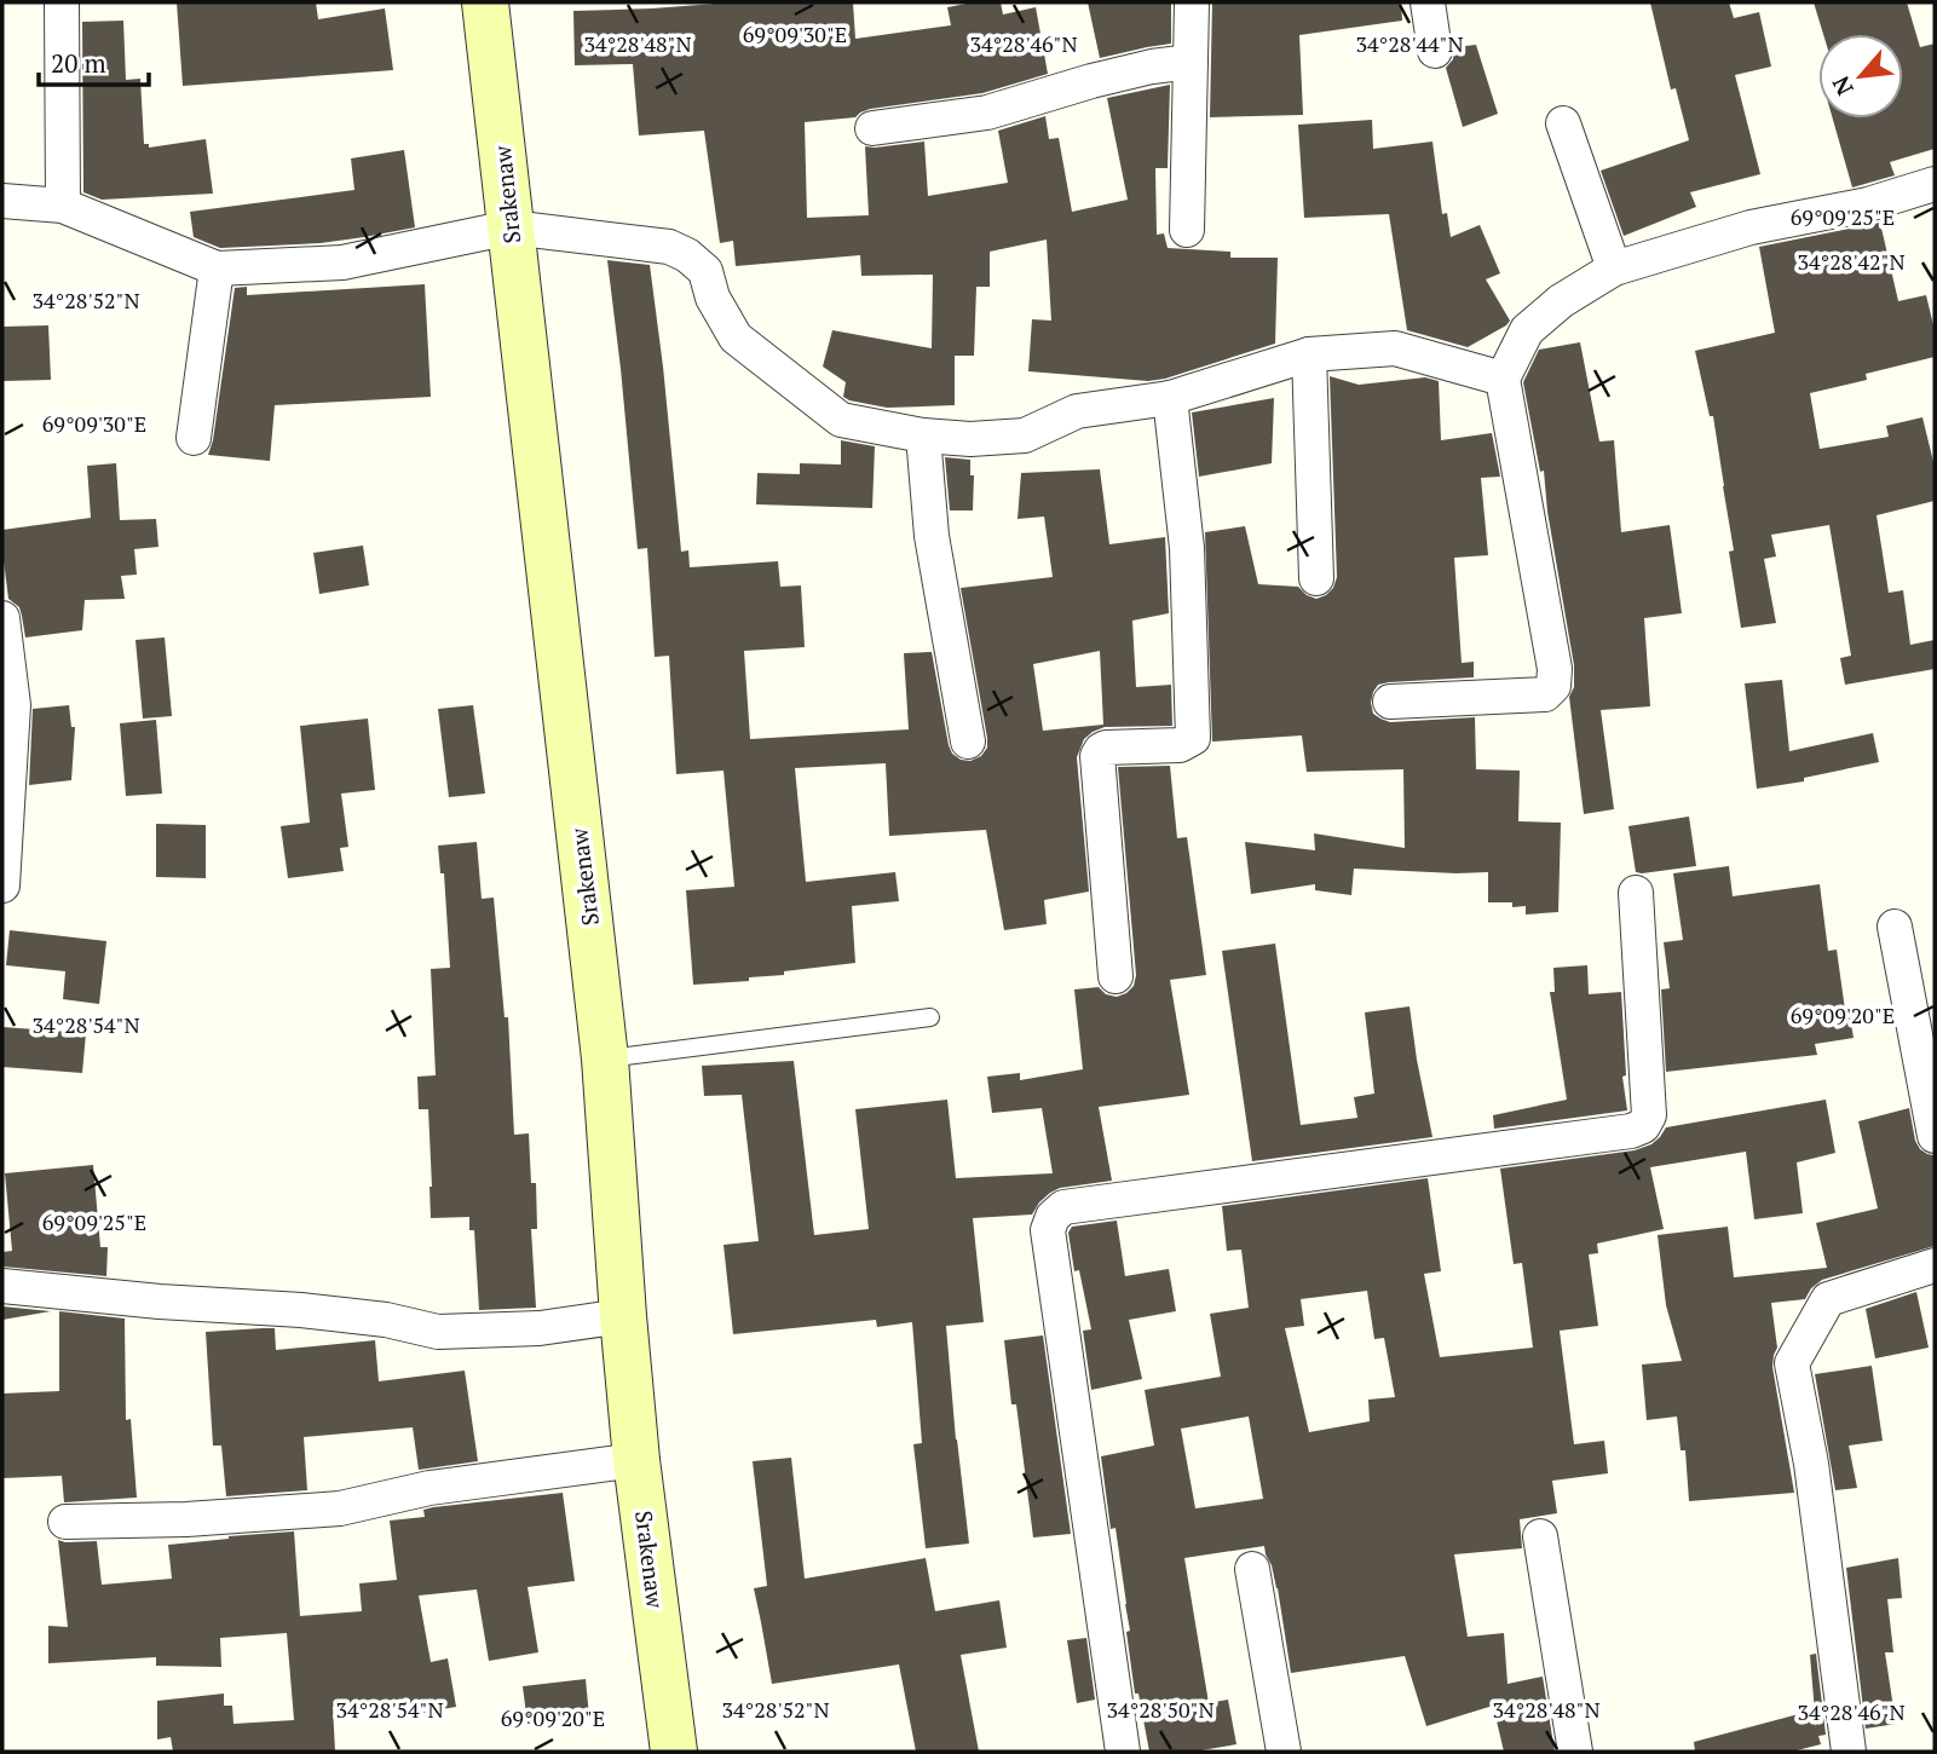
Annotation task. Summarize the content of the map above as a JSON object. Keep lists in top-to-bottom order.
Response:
{
  "streets": {
    "main road": ["Srakenaw"]
  },
  "scale_bar": "20 m",
  "north": "bottom left",
  "coordinates": [
    "69°09'30\"E",
    "34°28'48\"N",
    "34°28'46\"N",
    "34°28'44\"N",
    "69°09'25\"E",
    "34°28'42\"N",
    "34°28'52\"N",
    "69°09'20\"E",
    "34°28'54\"N",
    "34°28'50\"N"
  ]
}
